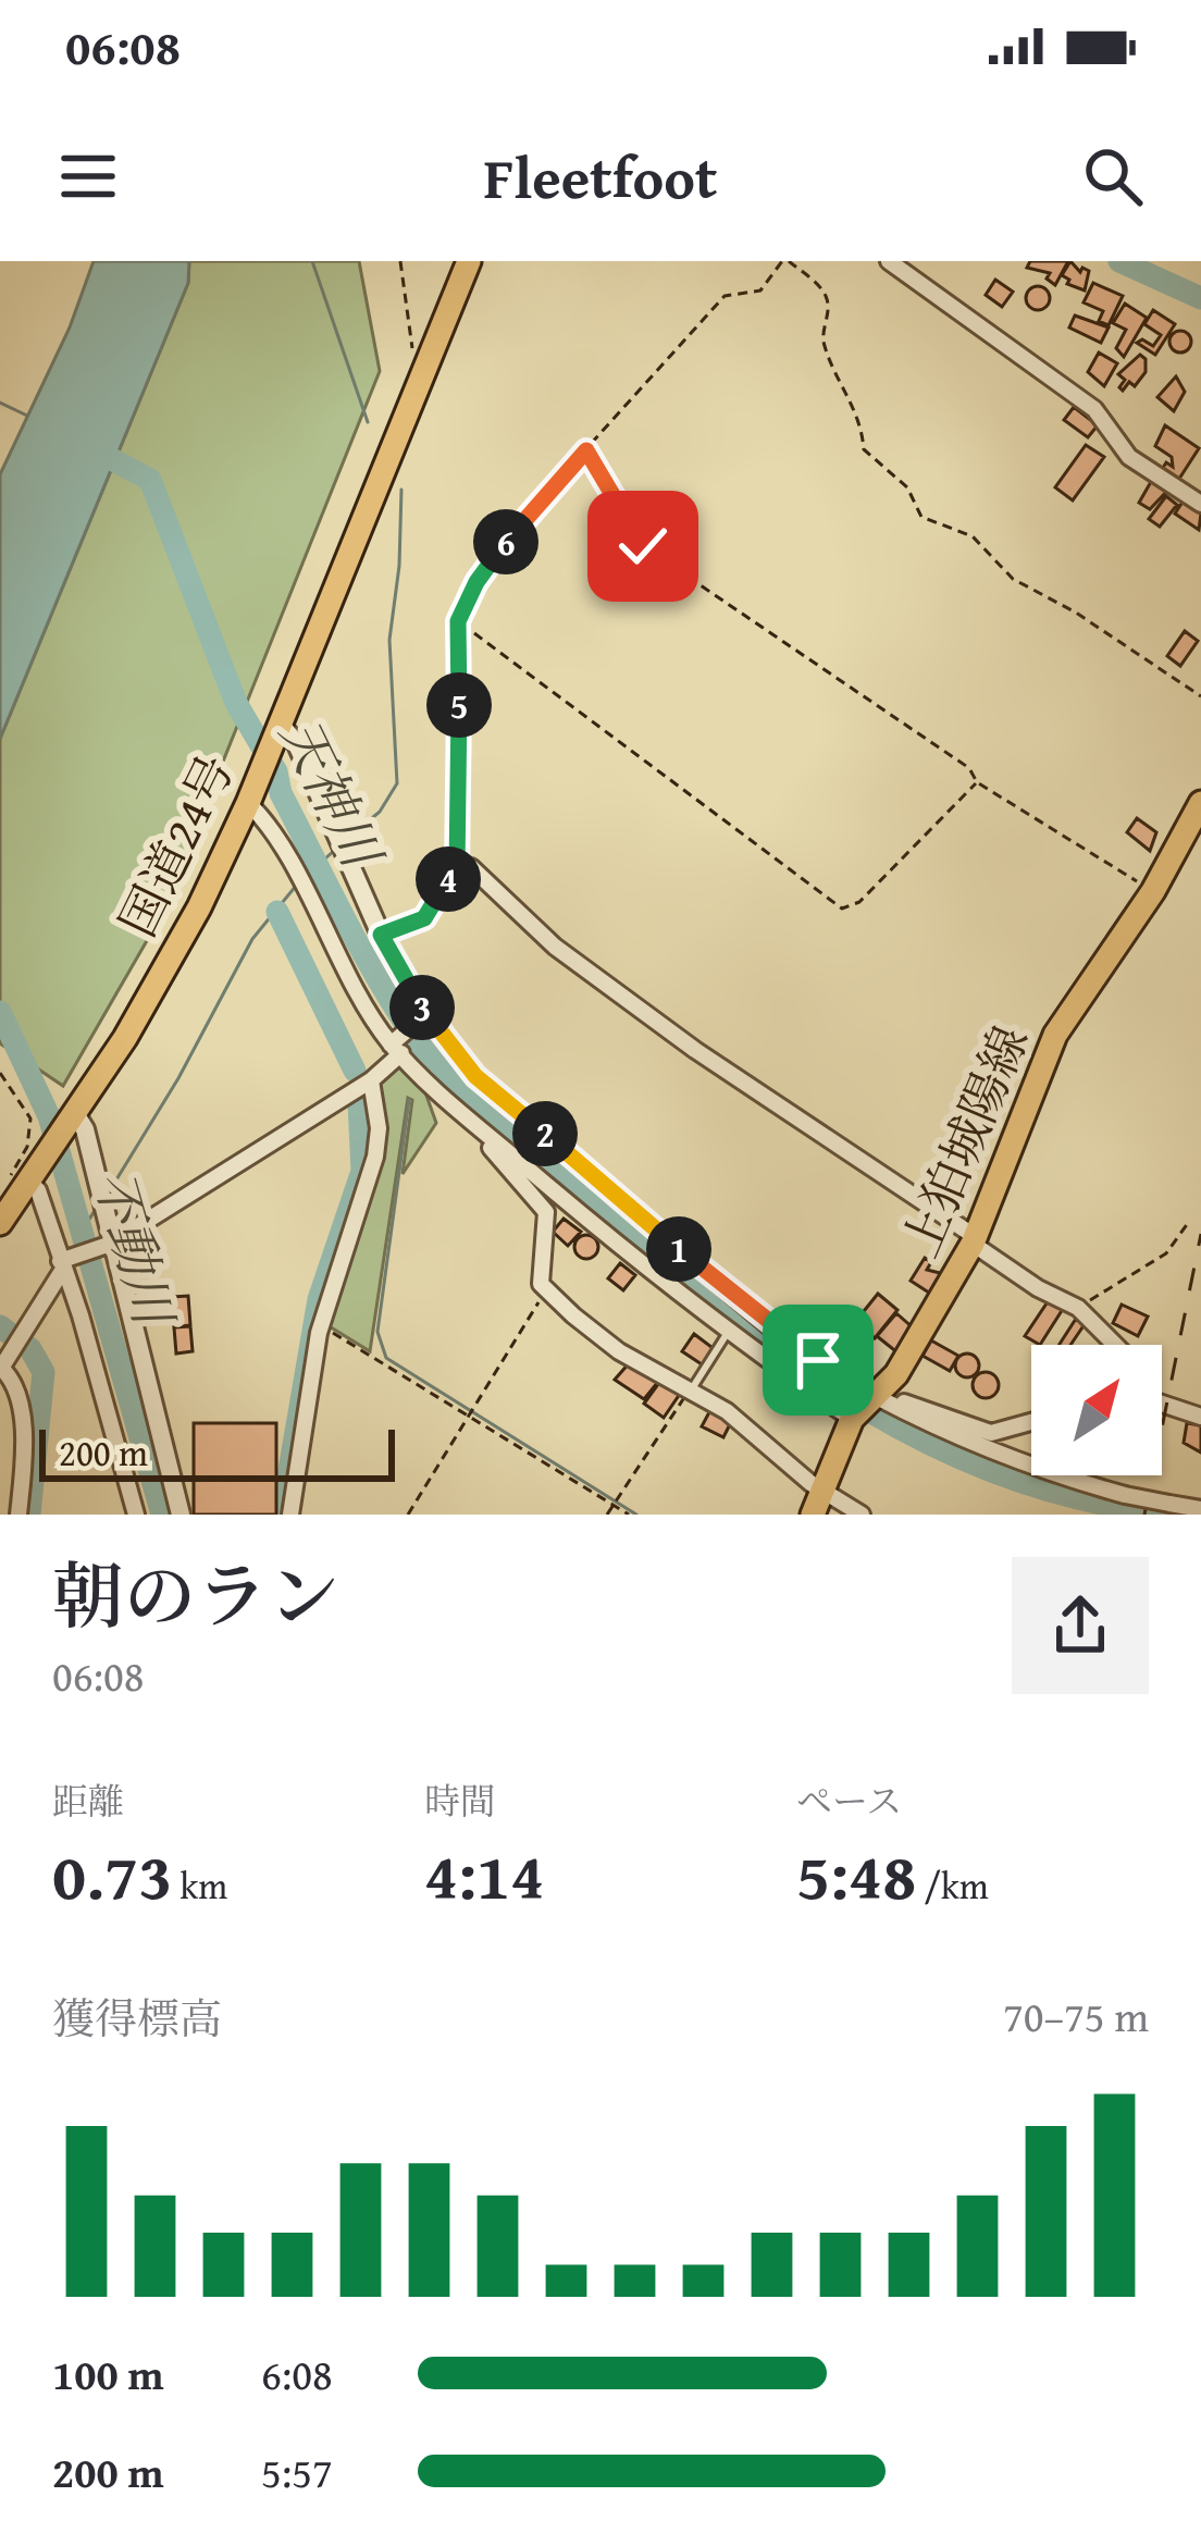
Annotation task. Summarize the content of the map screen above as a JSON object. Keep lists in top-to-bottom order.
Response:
{
  "streets": {
    "main road": ["国道24号", "上狛城陽線"]
  },
  "water": ["天神川", "不動川"],
  "scale_bar": "200 m",
  "north": "top right",
  "page": {
    "status": "06:08",
    "header": "Fleetfoot",
    "pins": [
      "6",
      "5",
      "4",
      "3",
      "2",
      "1"
    ],
    "scale": "200 m",
    "heading": ["朝のラン", "06:08"],
    "stats": [
      ["距離", "0.73 km"],
      ["時間", "4:14"],
      ["ペース", "5:48 /km"]
    ],
    "chart": ["獲得標高", "70–75 m"],
    "list": [
      {
        "name": "100 m",
        "note": "6:08"
      },
      {
        "name": "200 m",
        "note": "5:57"
      }
    ]
  }
}
